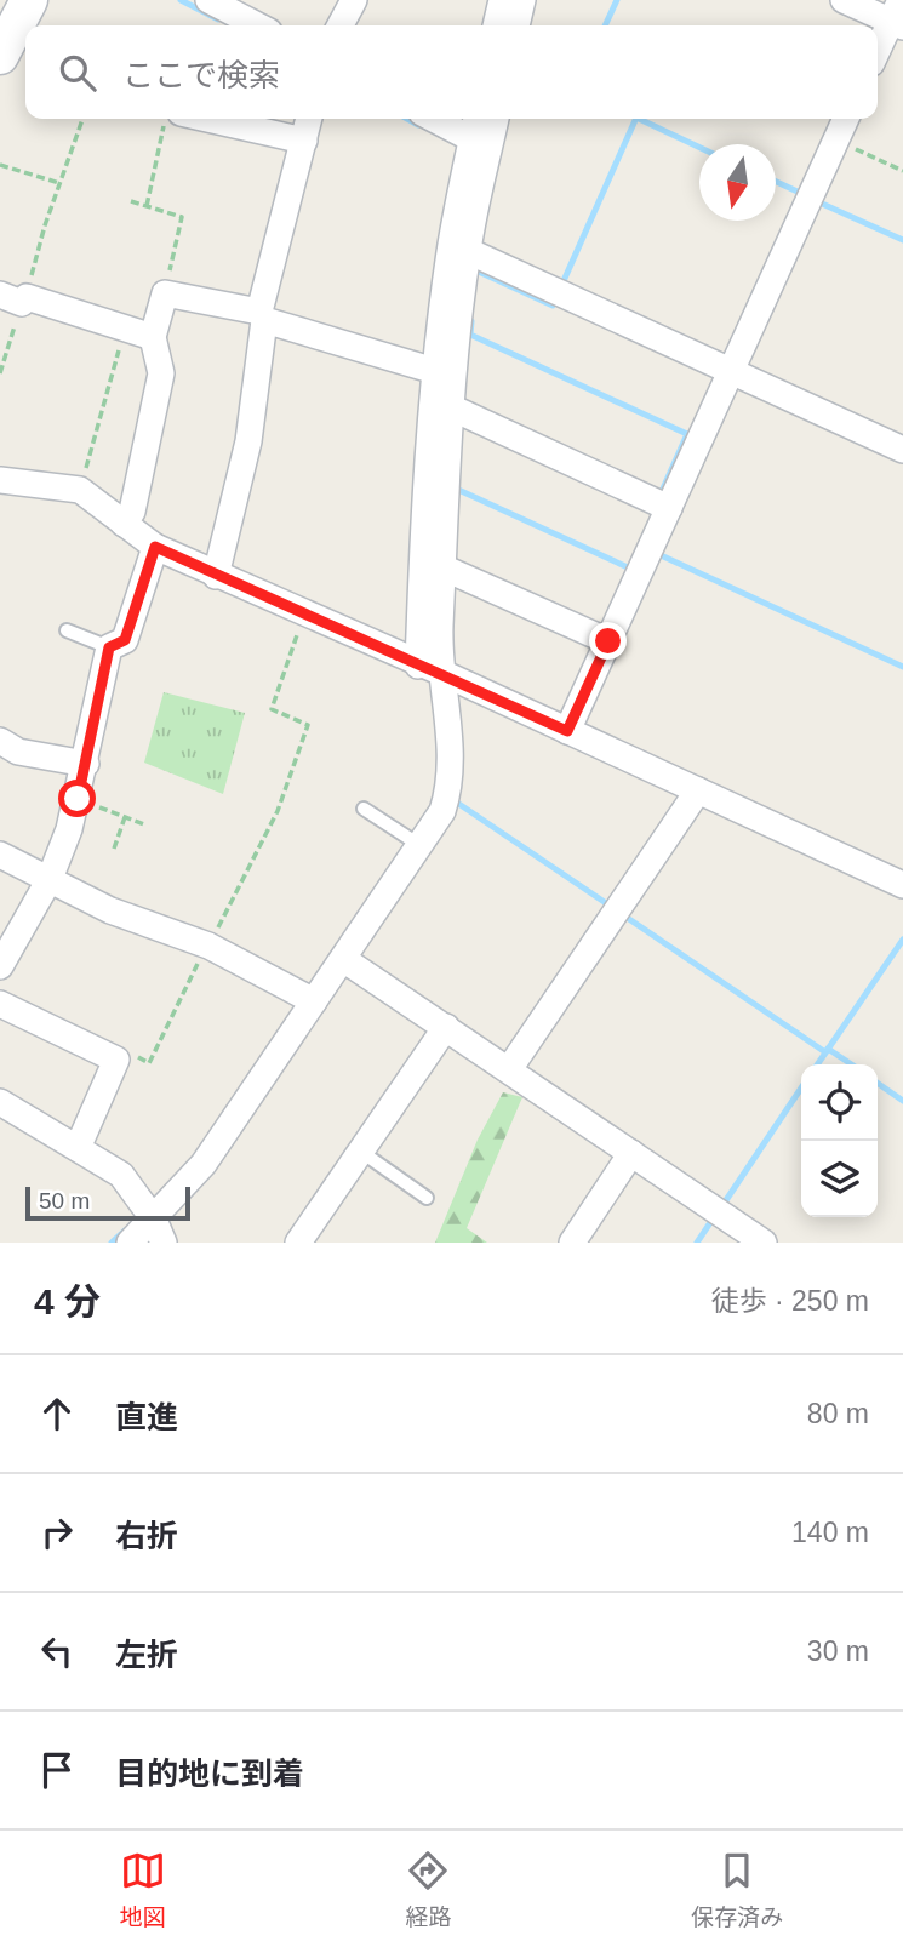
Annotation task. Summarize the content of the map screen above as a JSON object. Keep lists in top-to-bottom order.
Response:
{
  "scale_bar": "50 m",
  "north": "bottom",
  "page": {
    "search": "ここで検索",
    "scale": "50 m",
    "heading": ["4 分", "徒歩 · 250 m"],
    "list": [
      ["直進", "80 m"],
      ["右折", "140 m"],
      ["左折", "30 m"],
      "目的地に到着"
    ],
    "nav": ["地図", "経路", "保存済み"]
  }
}
